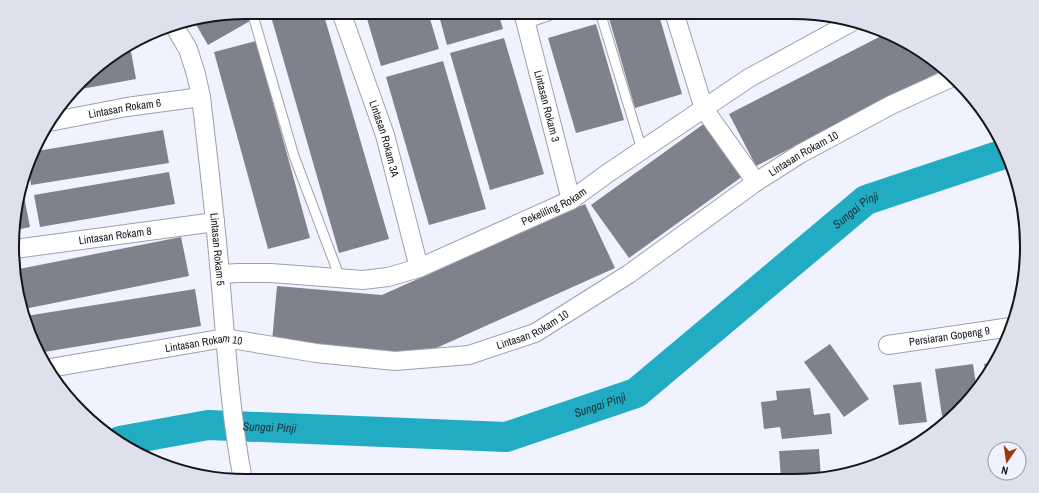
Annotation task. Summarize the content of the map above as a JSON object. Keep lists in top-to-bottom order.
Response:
{
  "streets": {
    "street": [
      "Lintasan Rokam 3",
      "Lintasan Rokam 6",
      "Lintasan Rokam 3A",
      "Lintasan Rokam 10",
      "Pekeliling Rokam",
      "Lintasan Rokam 8",
      "Lintasan Rokam 5",
      "Persiaran Gopeng 9"
    ]
  },
  "crossings": [
    ["Lintasan Rokam 3", "Pekeliling Rokam"],
    ["Lintasan Rokam 6", "Lintasan Rokam 5"],
    ["Lintasan Rokam 3A", "Pekeliling Rokam"],
    ["Lintasan Rokam 10", "Lintasan Rokam 5"],
    ["Pekeliling Rokam", "Lintasan Rokam 5"],
    ["Lintasan Rokam 8", "Lintasan Rokam 5"]
  ],
  "water": ["Sungai Pinji"],
  "north": "bottom"
}
